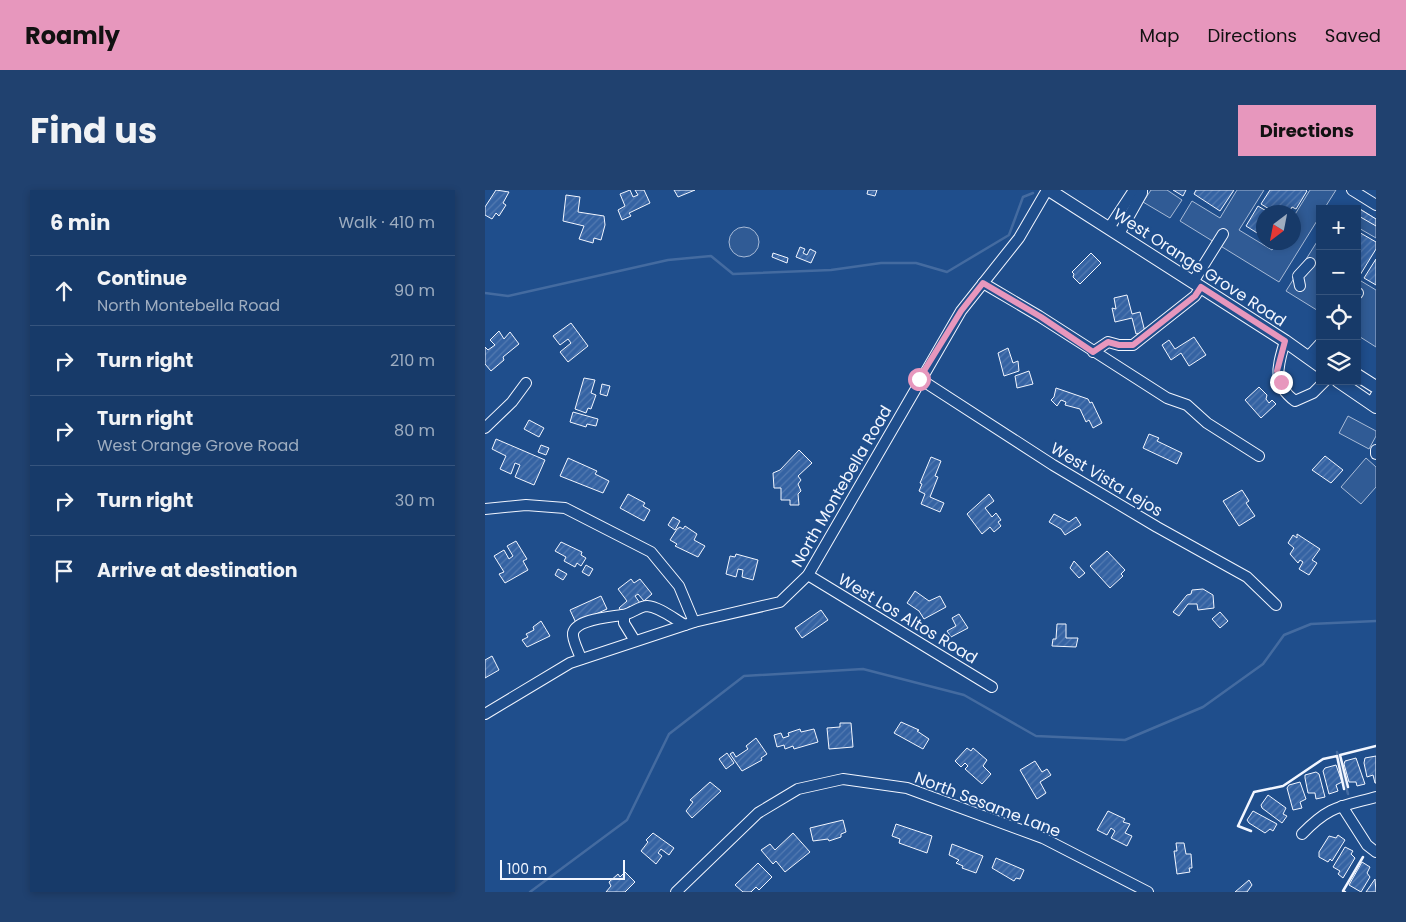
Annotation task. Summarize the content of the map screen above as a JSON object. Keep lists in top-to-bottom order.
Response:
{
  "streets": {
    "main road": ["West Orange Grove Road"],
    "street": [
      "West Vista Lejos",
      "North Montebella Road",
      "West Los Altos Road",
      "North Sesame Lane"
    ]
  },
  "crossings": [
    ["West Orange Grove Road", "North Montebella Road"],
    ["West Vista Lejos", "North Montebella Road"],
    ["North Montebella Road", "West Los Altos Road"]
  ],
  "scale_bar": "100 m",
  "north": "bottom left",
  "page": {
    "header": "Roamly",
    "nav": ["Map", "Directions", "Saved"],
    "title": "Find us",
    "buttons": "Directions",
    "heading": ["6 min", "Walk · 410 m"],
    "map_buttons": ["+", "−"],
    "list": [
      ["Continue", "North Montebella Road", "90 m"],
      ["Turn right", "210 m"],
      ["Turn right", "West Orange Grove Road", "80 m"],
      ["Turn right", "30 m"],
      "Arrive at destination"
    ],
    "scale": "100 m"
  }
}
